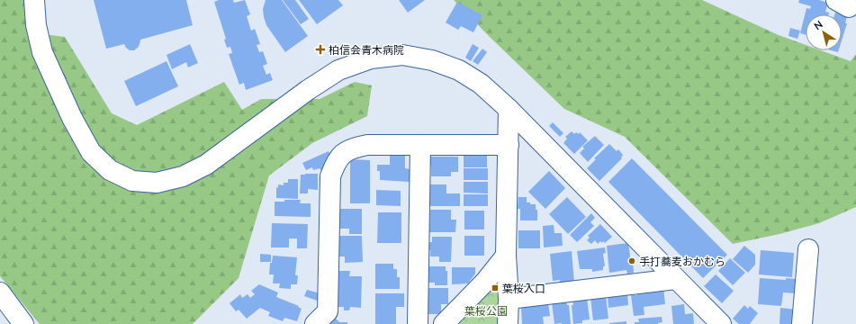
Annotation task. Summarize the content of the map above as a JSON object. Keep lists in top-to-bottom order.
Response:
{
  "parks": ["葉桜公園"],
  "places": {
    "health": ["柏信会青木病院"],
    "other": ["手打蕎麦おかむら"],
    "transit": ["葉桜入口"]
  },
  "north": "top left"
}
